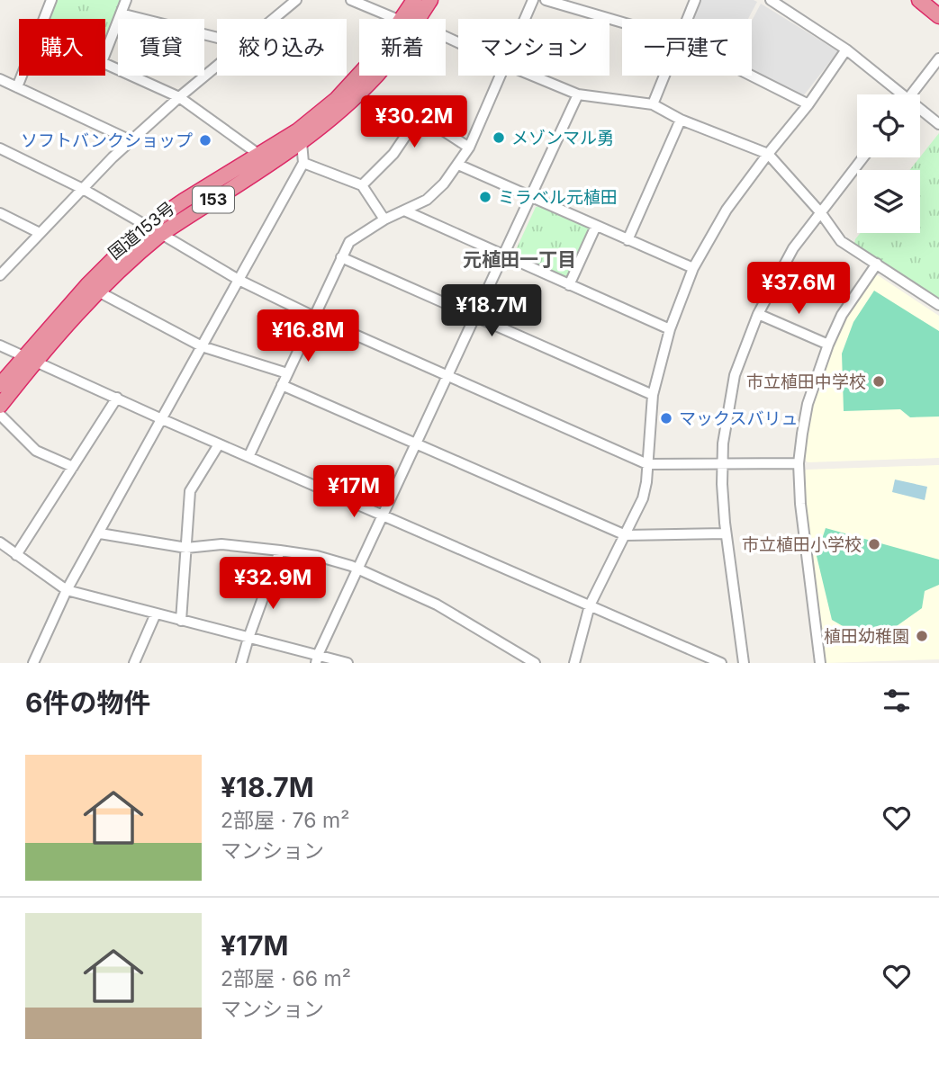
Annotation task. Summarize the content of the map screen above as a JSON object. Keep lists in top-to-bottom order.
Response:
{
  "streets": {
    "highway": ["153", "国道153号"]
  },
  "districts": ["元植田一丁目"],
  "places": [
    "メゾンマル勇",
    "ソフトバンクショップ",
    "ミラベル元植田",
    "市立植田中学校",
    "マックスバリュ",
    "市立植田小学校",
    "植田幼稚園"
  ],
  "page": {
    "chip": [
      "購入",
      "賃貸",
      "絞り込み",
      "新着",
      "マンション",
      "一戸建て"
    ],
    "price": [
      "¥30.2M",
      "¥37.6M",
      "¥18.7M",
      "¥16.8M",
      "¥17M",
      "¥32.9M"
    ],
    "heading": "6件の物件",
    "list": [
      {
        "name": "¥18.7M",
        "note": "2部屋 · 76 m² · マンション"
      },
      {
        "name": "¥17M",
        "note": "2部屋 · 66 m² · マンション"
      }
    ]
  }
}
